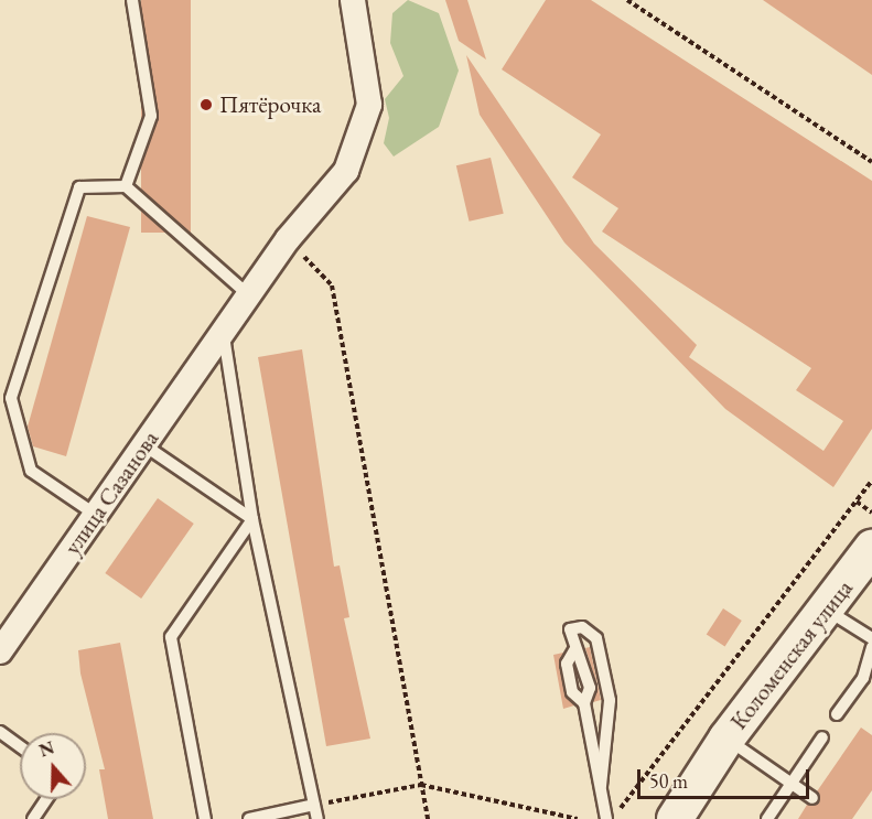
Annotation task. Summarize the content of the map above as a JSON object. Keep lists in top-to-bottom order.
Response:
{
  "streets": {
    "main road": ["Коломенская улица"],
    "street": ["улица Сазанова"]
  },
  "places": ["Пятёрочка"],
  "scale_bar": "50 m",
  "north": "top"
}
